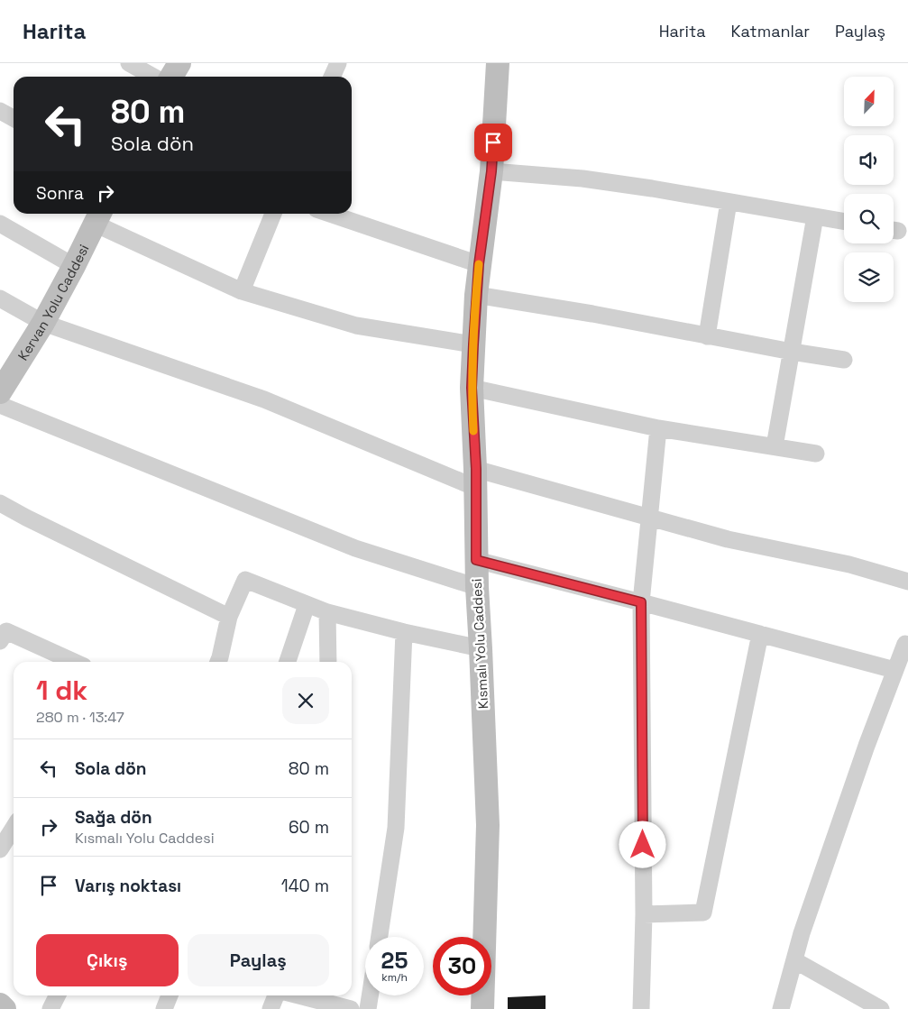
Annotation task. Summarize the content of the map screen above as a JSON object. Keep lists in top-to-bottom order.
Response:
{
  "streets": {
    "street": ["Kervan Yolu Caddesi", "Kısmalı Yolu Caddesi"]
  },
  "north": "top right",
  "page": {
    "header": "Harita",
    "nav": ["Harita", "Katmanlar", "Paylaş"],
    "turn": ["80 m", "Sola dön"],
    "then": "Sonra",
    "heading": ["1 dk", "280 m · 13:47"],
    "list": [
      {
        "name": "Sola dön",
        "value": "80 m"
      },
      {
        "name": "Sağa dön",
        "note": "Kısmalı Yolu Caddesi",
        "value": "60 m"
      },
      {
        "name": "Varış noktası",
        "value": "140 m"
      }
    ],
    "buttons": ["Çıkış", "Paylaş"],
    "speed": "25 km/h",
    "limit": "30"
  }
}
